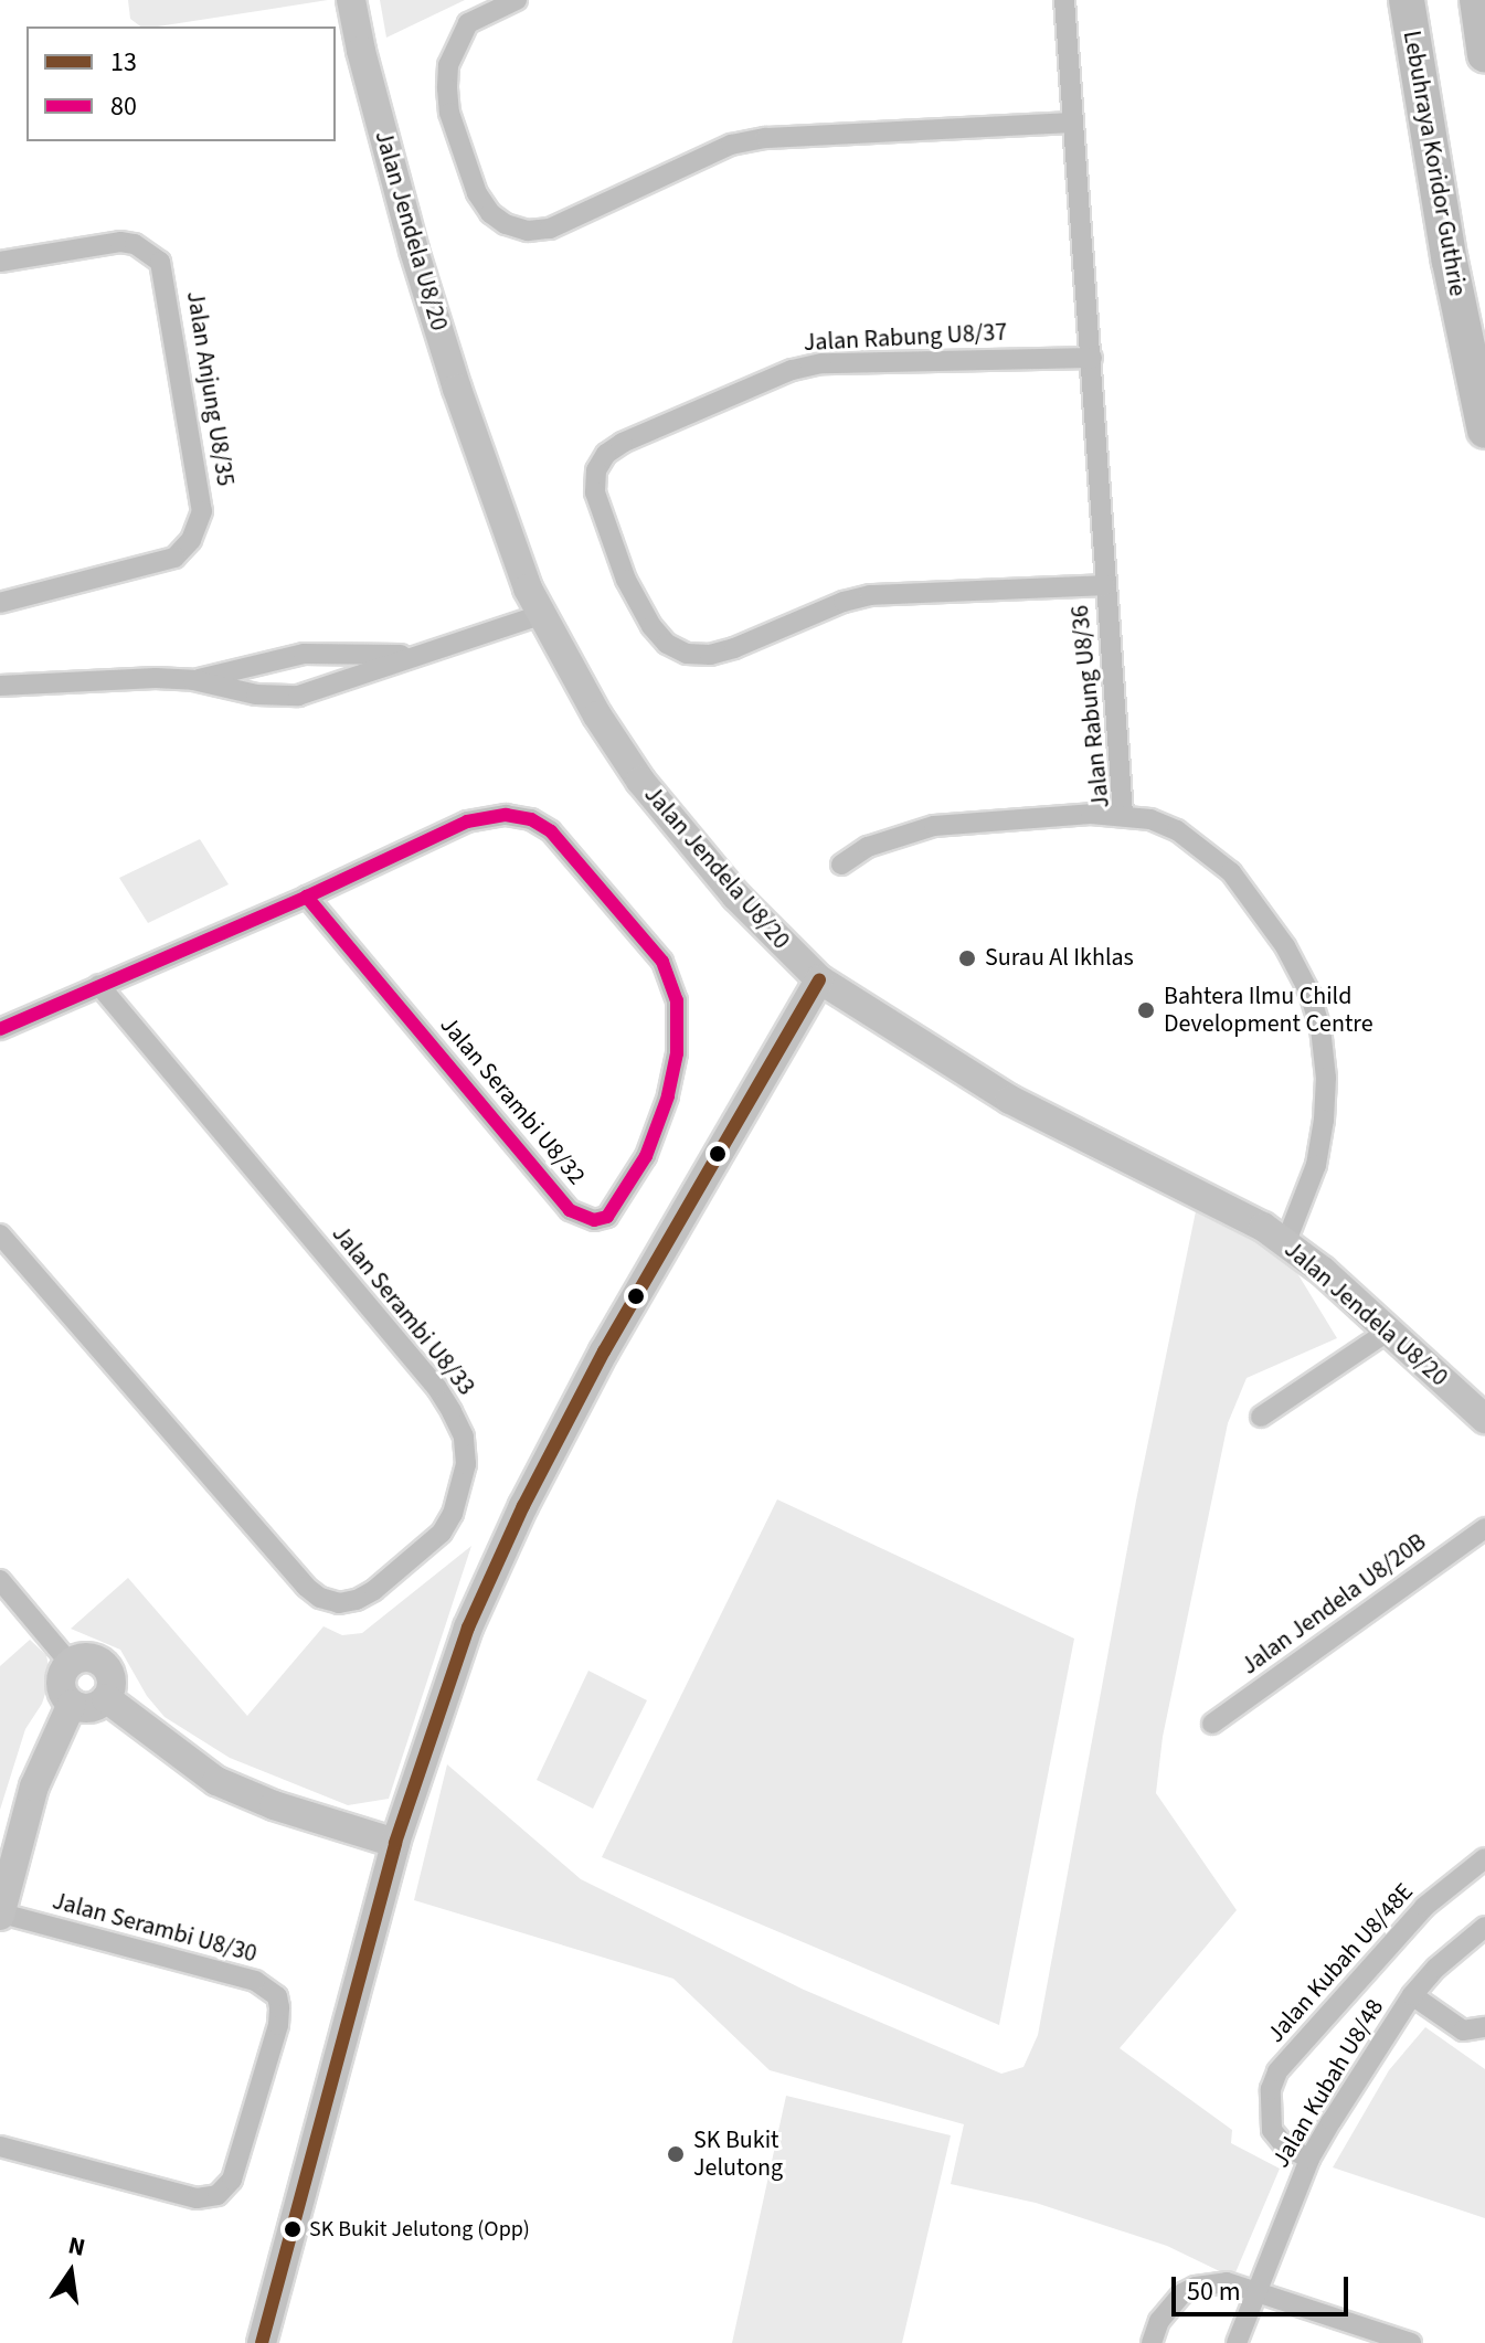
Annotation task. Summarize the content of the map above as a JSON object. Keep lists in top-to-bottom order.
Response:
{
  "streets": {
    "highway": ["Lebuhraya Koridor Guthrie"],
    "street": [
      "Jalan Jendela U8/20",
      "Jalan Rabung U8/37",
      "Jalan Anjung U8/35",
      "Jalan Rabung U8/36",
      "Jalan Serambi U8/32",
      "Jalan Serambi U8/33",
      "Jalan Jendela U8/20B",
      "Jalan Serambi U8/30",
      "Jalan Kubah U8/48E",
      "Jalan Kubah U8/48"
    ]
  },
  "crossings": [
    ["Jalan Jendela U8/20", "Jalan Rabung U8/36"],
    ["Jalan Rabung U8/37", "Jalan Rabung U8/36"],
    ["Jalan Serambi U8/32", "Jalan Serambi U8/33"],
    ["Jalan Kubah U8/48E", "Jalan Kubah U8/48"]
  ],
  "places": [
    "Surau Al Ikhlas",
    "Bahtera Ilmu Child Development Centre",
    "SK Bukit Jelutong",
    "SK Bukit Jelutong (Opp)"
  ],
  "lines": ["transit line 80", "transit line 13"],
  "legend": ["13", "80"],
  "scale_bar": "50 m",
  "north": "top"
}
